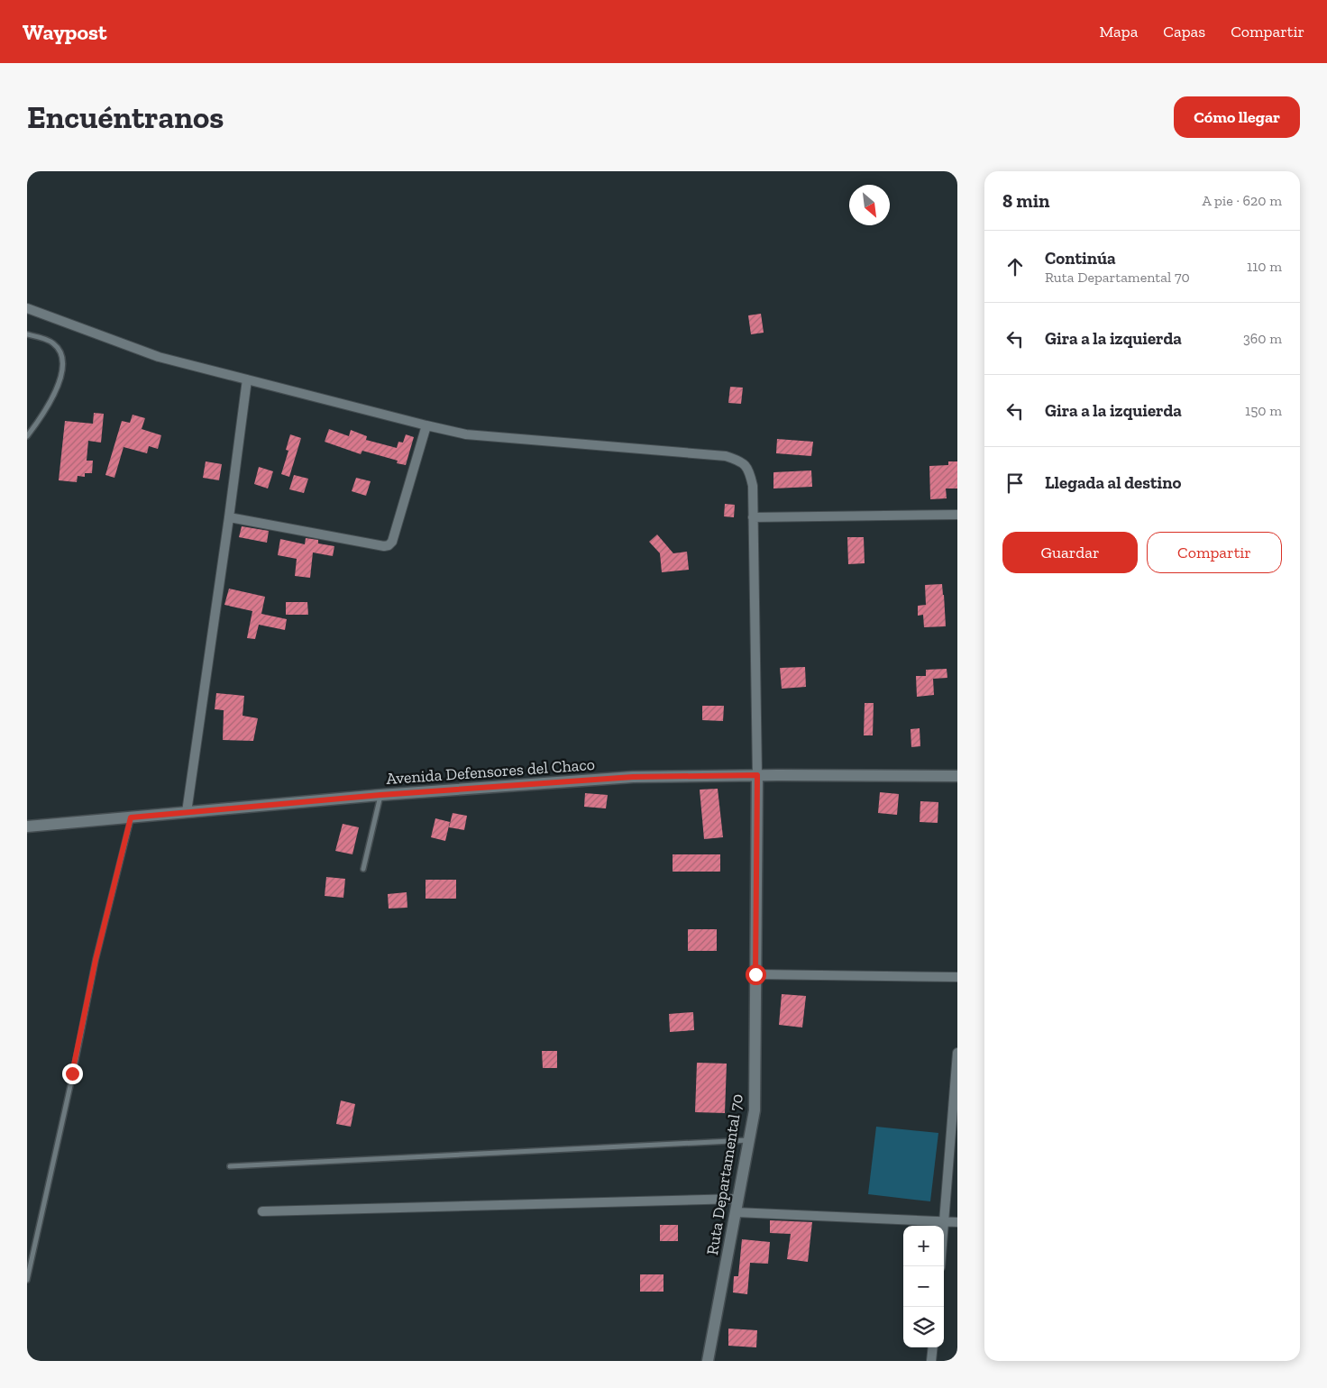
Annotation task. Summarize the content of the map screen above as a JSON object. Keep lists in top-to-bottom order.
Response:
{
  "streets": {
    "main road": ["Avenida Defensores del Chaco", "Ruta Departamental 70"]
  },
  "crossings": [
    ["Avenida Defensores del Chaco", "Ruta Departamental 70"]
  ],
  "north": "bottom right",
  "page": {
    "header": "Waypost",
    "nav": ["Mapa", "Capas", "Compartir"],
    "buttons": [
      "Cómo llegar",
      ["Guardar", "Compartir"]
    ],
    "title": "Encuéntranos",
    "heading": ["8 min", "A pie · 620 m"],
    "list": [
      ["Continúa", "Ruta Departamental 70", "110 m"],
      ["Gira a la izquierda", "360 m"],
      ["Gira a la izquierda", "150 m"],
      "Llegada al destino"
    ],
    "map_buttons": ["+", "−"]
  }
}
